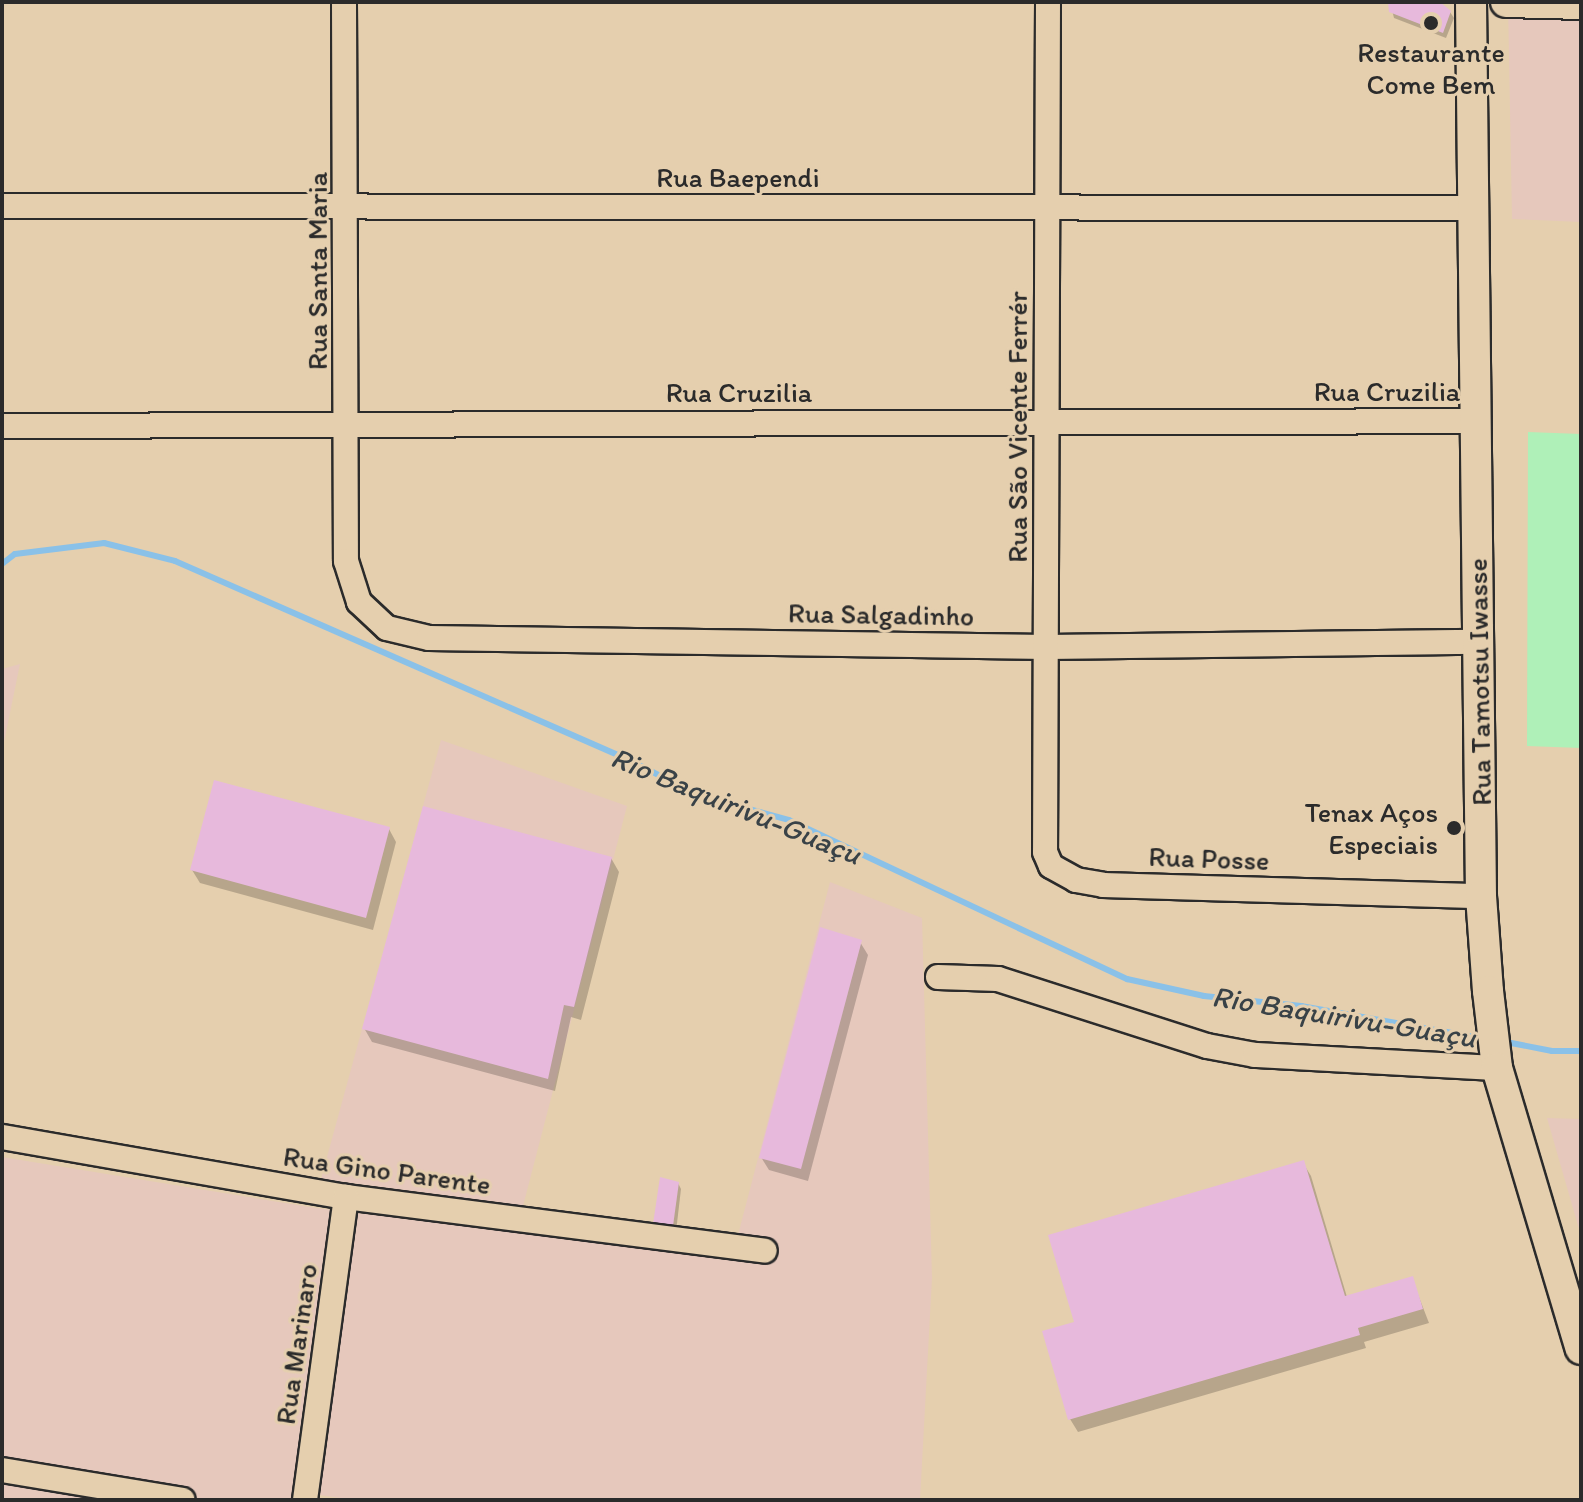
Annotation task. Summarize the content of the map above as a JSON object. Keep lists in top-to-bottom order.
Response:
{
  "streets": {
    "street": [
      "Rua Baependi",
      "Rua Santa Maria",
      "Rua Cruzilia",
      "Rua São Vicente Ferrér",
      "Rua Salgadinho",
      "Rua Tamotsu Iwasse",
      "Rua Posse",
      "Rua Gino Parente",
      "Rua Marinaro"
    ]
  },
  "crossings": [
    ["Rua Baependi", "Rua Santa Maria"],
    ["Rua Baependi", "Rua São Vicente Ferrér"],
    ["Rua Baependi", "Rua Tamotsu Iwasse"],
    ["Rua Santa Maria", "Rua Cruzilia"],
    ["Rua Santa Maria", "Rua Salgadinho"],
    ["Rua Cruzilia", "Rua São Vicente Ferrér"],
    ["Rua Cruzilia", "Rua Tamotsu Iwasse"],
    ["Rua São Vicente Ferrér", "Rua Salgadinho"],
    ["Rua São Vicente Ferrér", "Rua Posse"],
    ["Rua Salgadinho", "Rua Tamotsu Iwasse"],
    ["Rua Tamotsu Iwasse", "Rua Posse"],
    ["Rua Gino Parente", "Rua Marinaro"]
  ],
  "water": ["Rio Baquirivu-Guaçu"],
  "places": ["Restaurante Come Bem", "Tenax Aços Especiais"]
}
